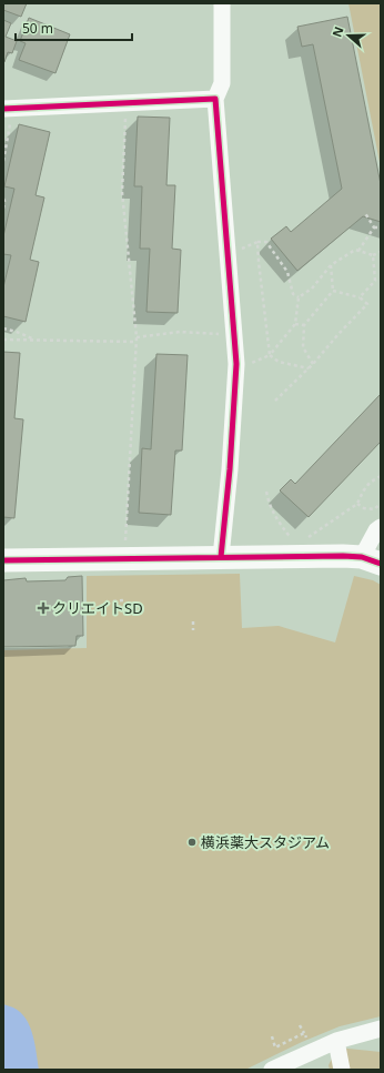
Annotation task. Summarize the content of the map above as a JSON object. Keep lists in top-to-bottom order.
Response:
{
  "places": {
    "health": ["クリエイトSD"],
    "other": ["横浜薬大スタジアム"]
  },
  "scale_bar": "50 m",
  "north": "left"
}
